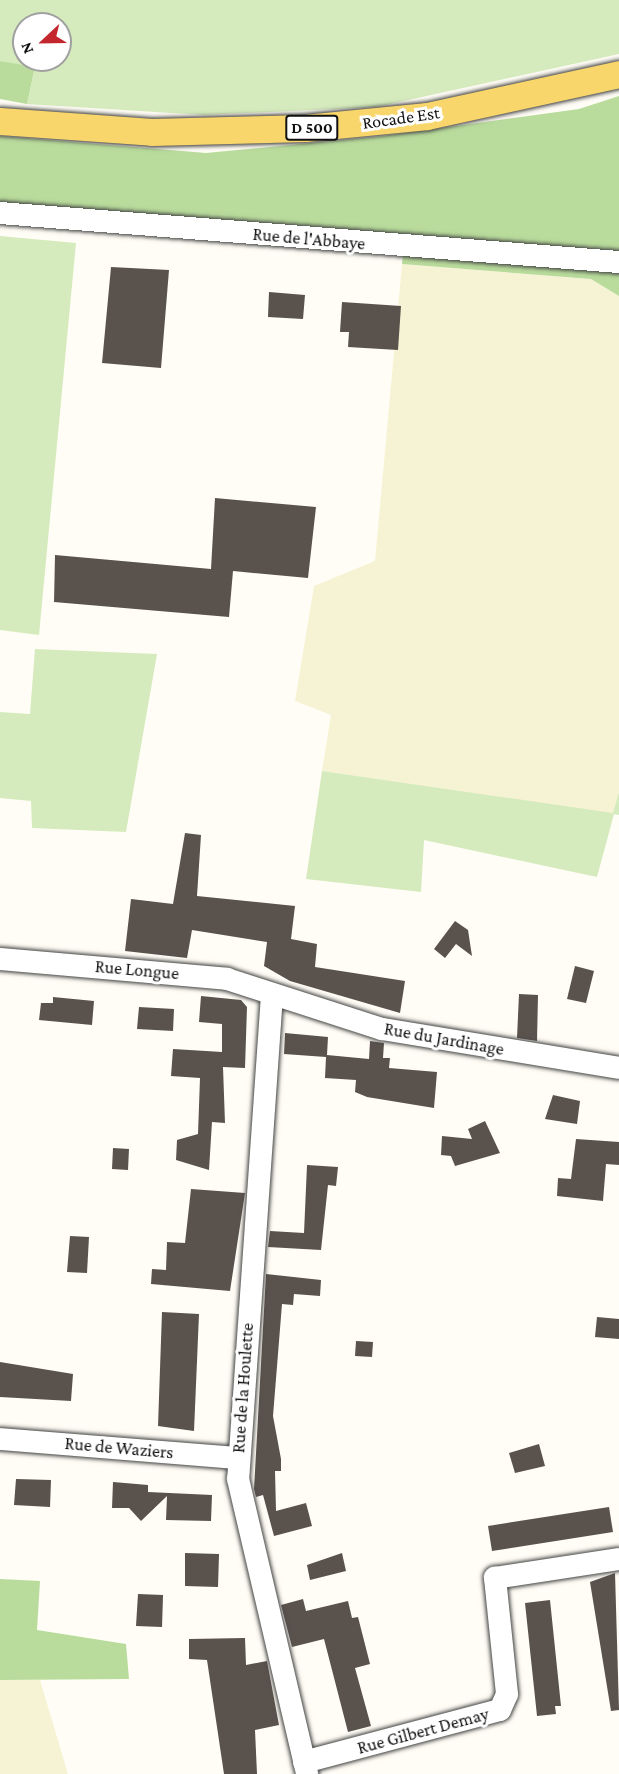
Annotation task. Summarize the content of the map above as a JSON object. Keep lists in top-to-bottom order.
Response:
{
  "streets": {
    "main road": ["Rocade Est", "D 500"],
    "street": [
      "Rue de l'Abbaye",
      "Rue Longue",
      "Rue du Jardinage",
      "Rue de la Houlette",
      "Rue de Waziers",
      "Rue Gilbert Demay"
    ]
  },
  "crossings": [
    ["Rue Longue", "Rue du Jardinage"],
    ["Rue Longue", "Rue de la Houlette"],
    ["Rue du Jardinage", "Rue de la Houlette"],
    ["Rue de la Houlette", "Rue de Waziers"],
    ["Rue de la Houlette", "Rue Gilbert Demay"]
  ],
  "north": "left"
}
